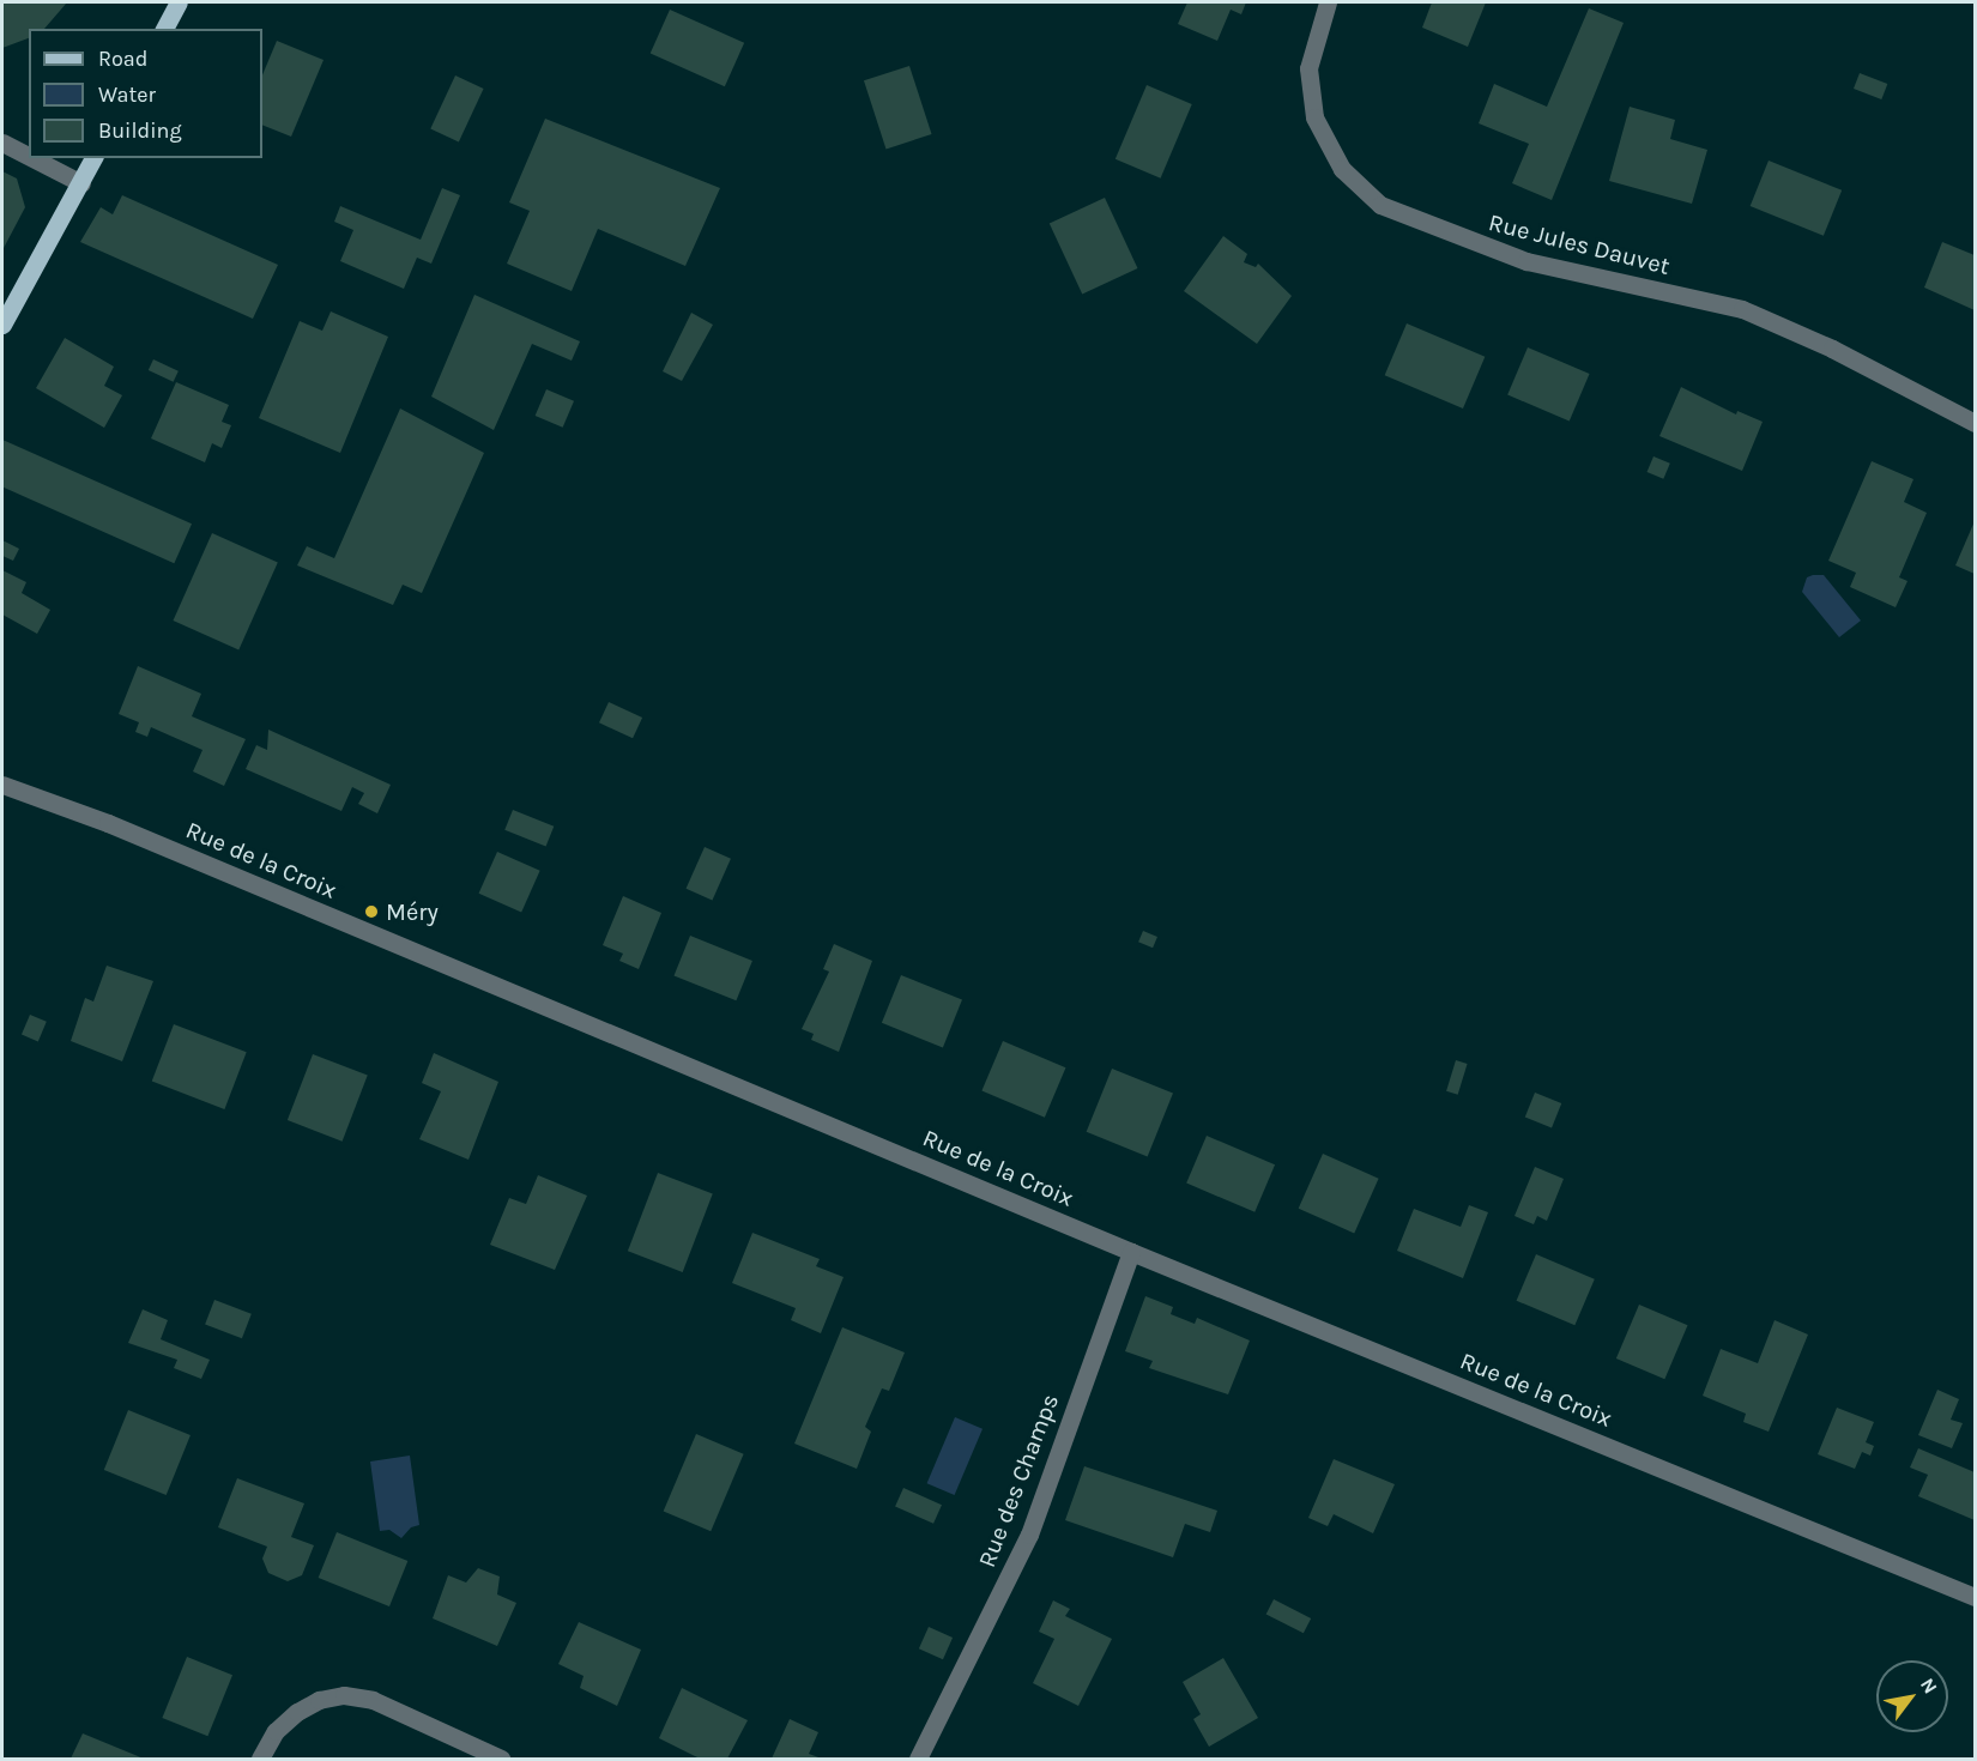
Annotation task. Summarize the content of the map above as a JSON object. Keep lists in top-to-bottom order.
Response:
{
  "streets": {
    "street": ["Rue Jules Dauvet", "Rue de la Croix", "Rue des Champs"]
  },
  "crossings": [
    ["Rue de la Croix", "Rue des Champs"]
  ],
  "places": ["Méry"],
  "legend": ["Road", "Water", "Building"],
  "north": "top right"
}
